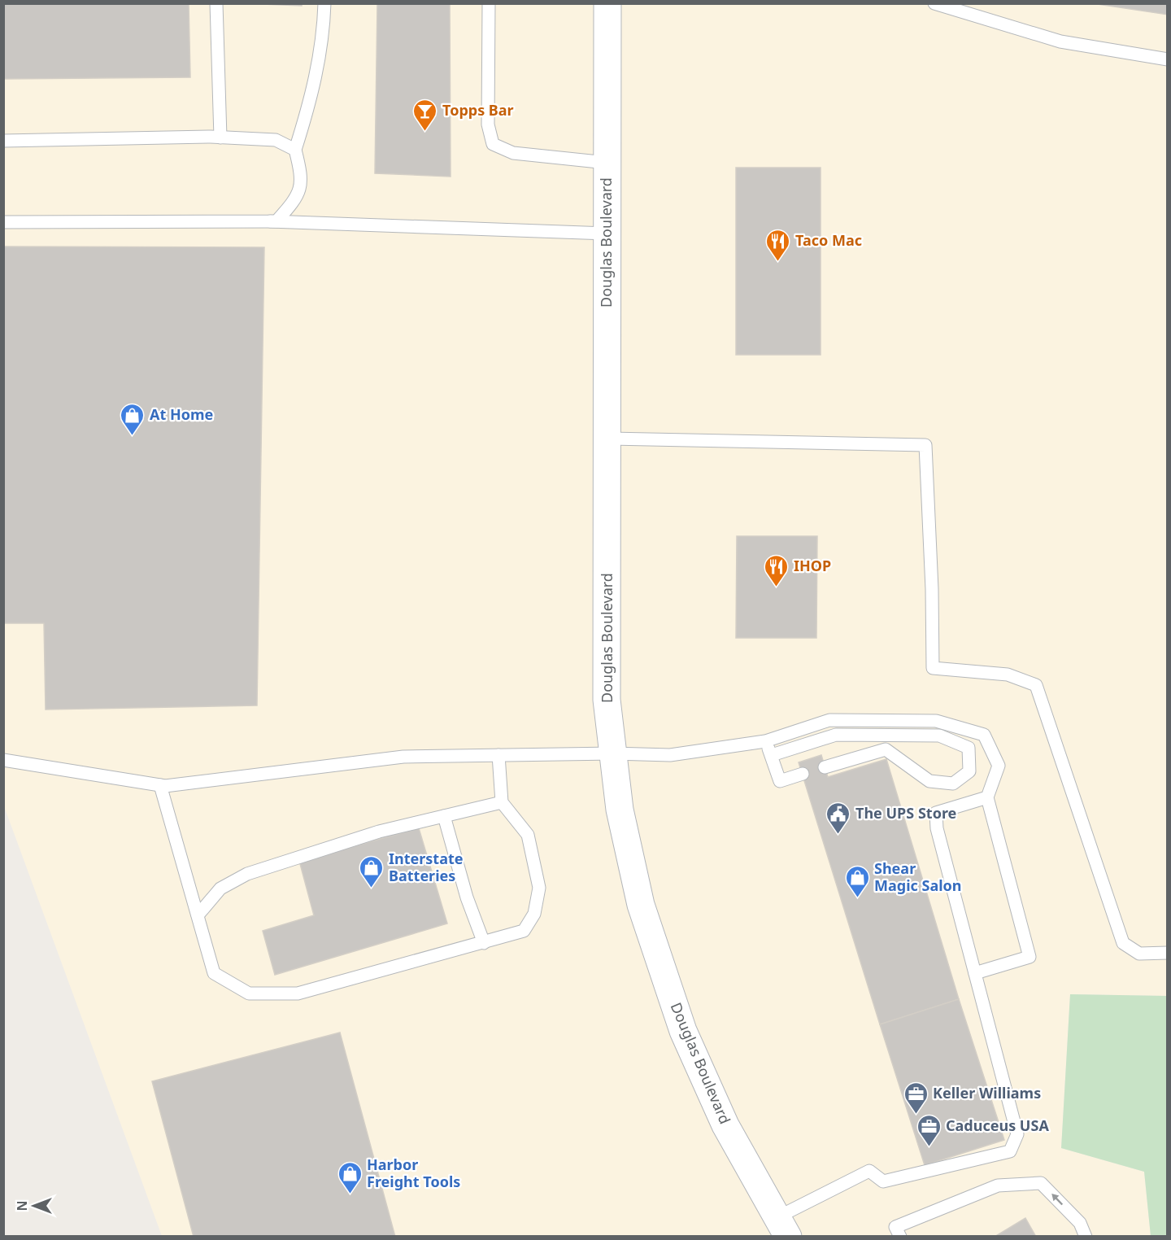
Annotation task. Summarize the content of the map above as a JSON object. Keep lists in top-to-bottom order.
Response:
{
  "streets": {
    "main road": ["Douglas Boulevard"]
  },
  "places": {
    "bar": ["Topps Bar"],
    "restaurant": ["Taco Mac", "IHOP"],
    "shop": [
      "At Home",
      "Interstate Batteries",
      "Shear Magic Salon",
      "Harbor Freight Tools"
    ],
    "public building": ["The UPS Store"],
    "office": ["Keller Williams", "Caduceus USA"]
  },
  "north": "left"
}
